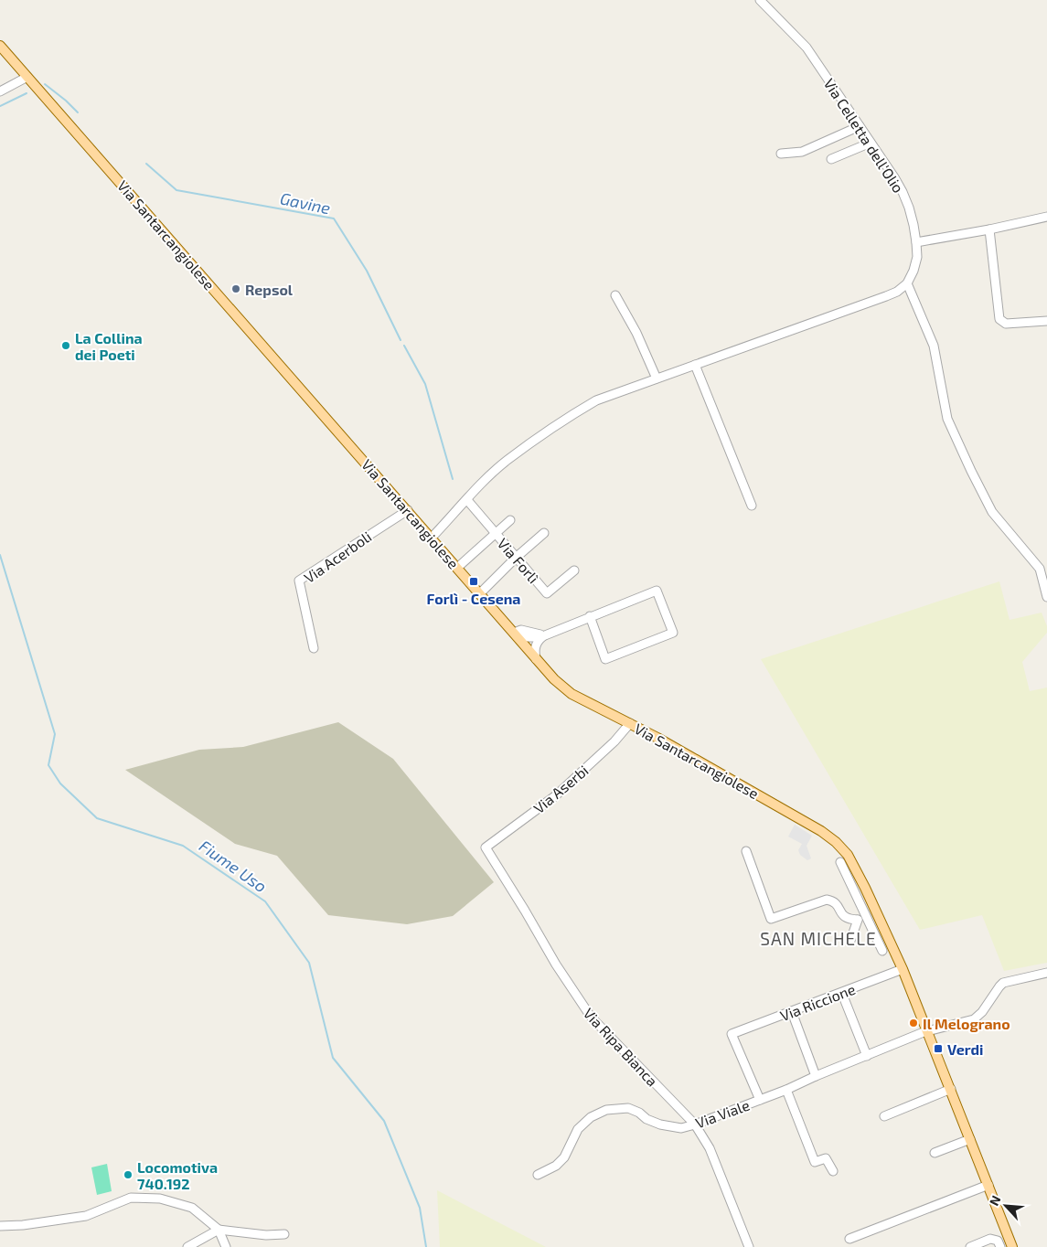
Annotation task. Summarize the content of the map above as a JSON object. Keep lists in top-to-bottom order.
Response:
{
  "streets": {
    "main road": ["Via Santarcangiolese"],
    "street": [
      "Via Celletta dell'Olio",
      "Via Acerboli",
      "Via Forlì",
      "Via Aserbi",
      "Via Riccione",
      "Via Ripa Bianca",
      "Via Viale"
    ]
  },
  "crossings": [
    ["Via Santarcangiolese", "Via Acerboli"],
    ["Via Santarcangiolese", "Via Aserbi"],
    ["Via Santarcangiolese", "Via Riccione"],
    ["Via Santarcangiolese", "Via Viale"],
    ["Via Aserbi", "Via Ripa Bianca"],
    ["Via Riccione", "Via Viale"],
    ["Via Ripa Bianca", "Via Viale"]
  ],
  "districts": ["SAN MICHELE"],
  "water": ["Gavine", "Fiume Uso"],
  "places": {
    "other": [
      "Repsol",
      "La Collina dei Poeti",
      "Il Melograno",
      "Locomotiva 740.192"
    ],
    "transit": ["Forlì - Cesena", "Verdi"]
  },
  "north": "top left"
}
